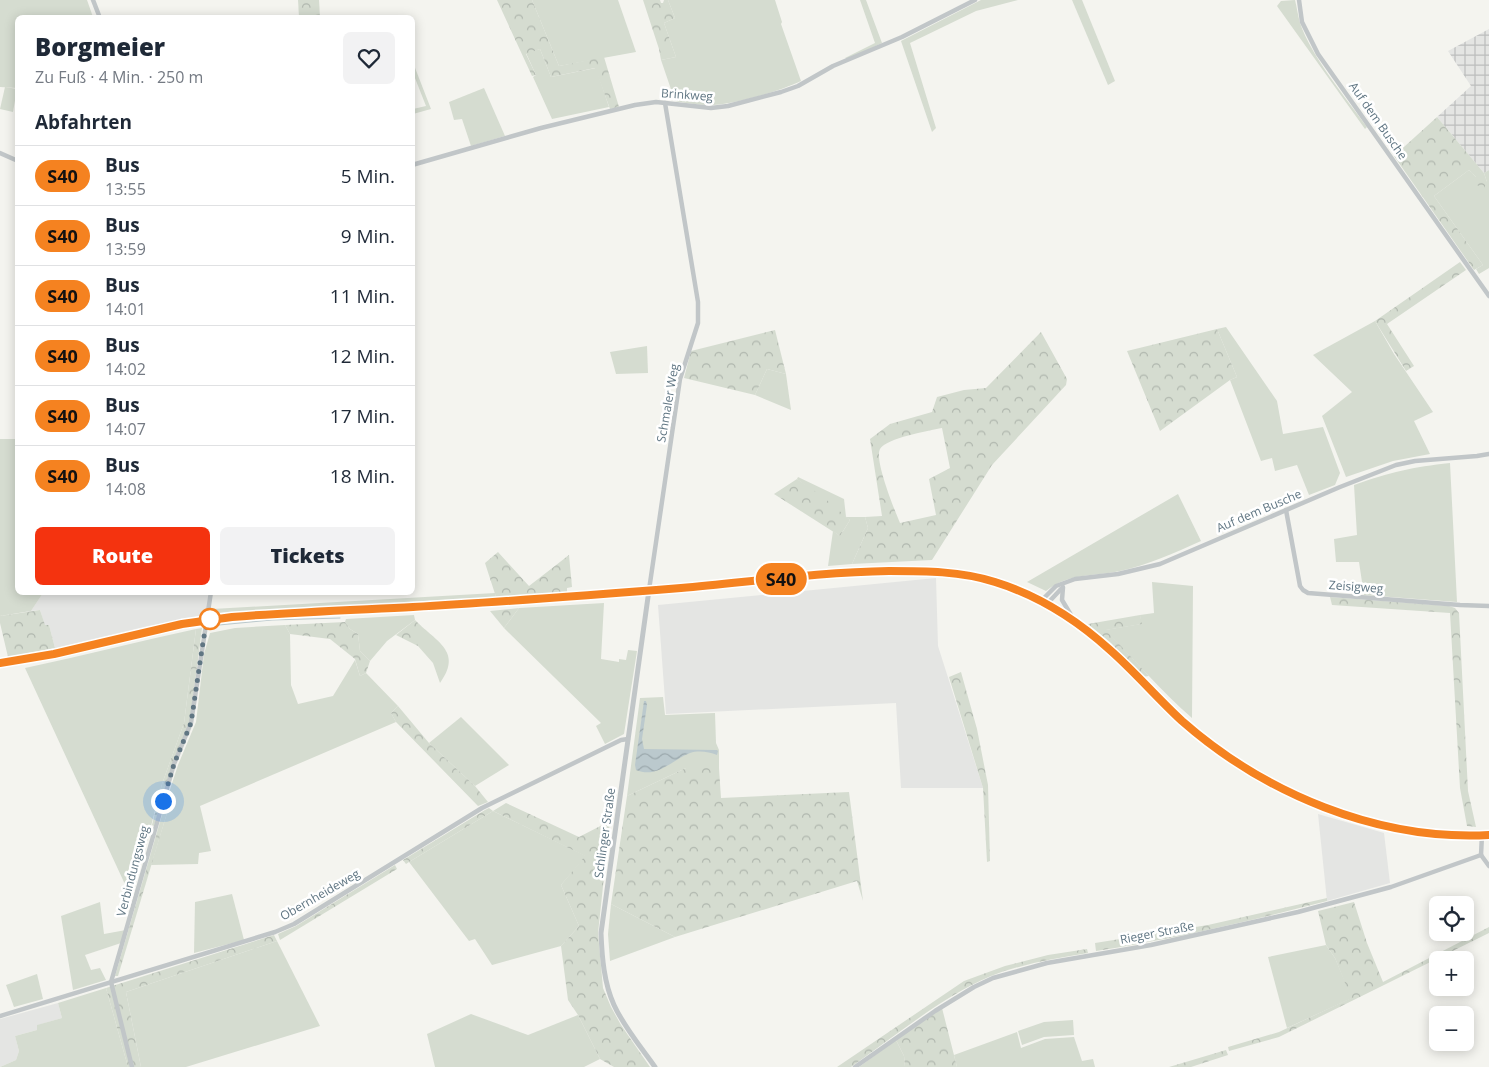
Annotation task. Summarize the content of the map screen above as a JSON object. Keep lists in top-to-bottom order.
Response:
{
  "streets": {
    "street": [
      "Brinkweg",
      "Auf dem Busche",
      "Schmaler Weg",
      "Zeisigweg",
      "Schlinger Straße",
      "Verbindungsweg",
      "Obernheideweg",
      "Rieger Straße"
    ]
  },
  "crossings": [
    ["Brinkweg", "Schmaler Weg"],
    ["Auf dem Busche", "Zeisigweg"],
    ["Schmaler Weg", "Schlinger Straße"],
    ["Schlinger Straße", "Obernheideweg"],
    ["Verbindungsweg", "Obernheideweg"]
  ],
  "lines": ["bus line S40"],
  "page": {
    "on_map": "S40",
    "heading": [
      ["Borgmeier", "Zu Fuß · 4 Min. · 250 m"],
      "Abfahrten"
    ],
    "list": [
      {
        "mark": "S40",
        "name": "Bus",
        "note": "13:55",
        "value": "5 Min."
      },
      {
        "mark": "S40",
        "name": "Bus",
        "note": "13:59",
        "value": "9 Min."
      },
      {
        "mark": "S40",
        "name": "Bus",
        "note": "14:01",
        "value": "11 Min."
      },
      {
        "mark": "S40",
        "name": "Bus",
        "note": "14:02",
        "value": "12 Min."
      },
      {
        "mark": "S40",
        "name": "Bus",
        "note": "14:07",
        "value": "17 Min."
      },
      {
        "mark": "S40",
        "name": "Bus",
        "note": "14:08",
        "value": "18 Min."
      }
    ],
    "buttons": ["Route", "Tickets"],
    "map_buttons": ["+", "−"]
  }
}
